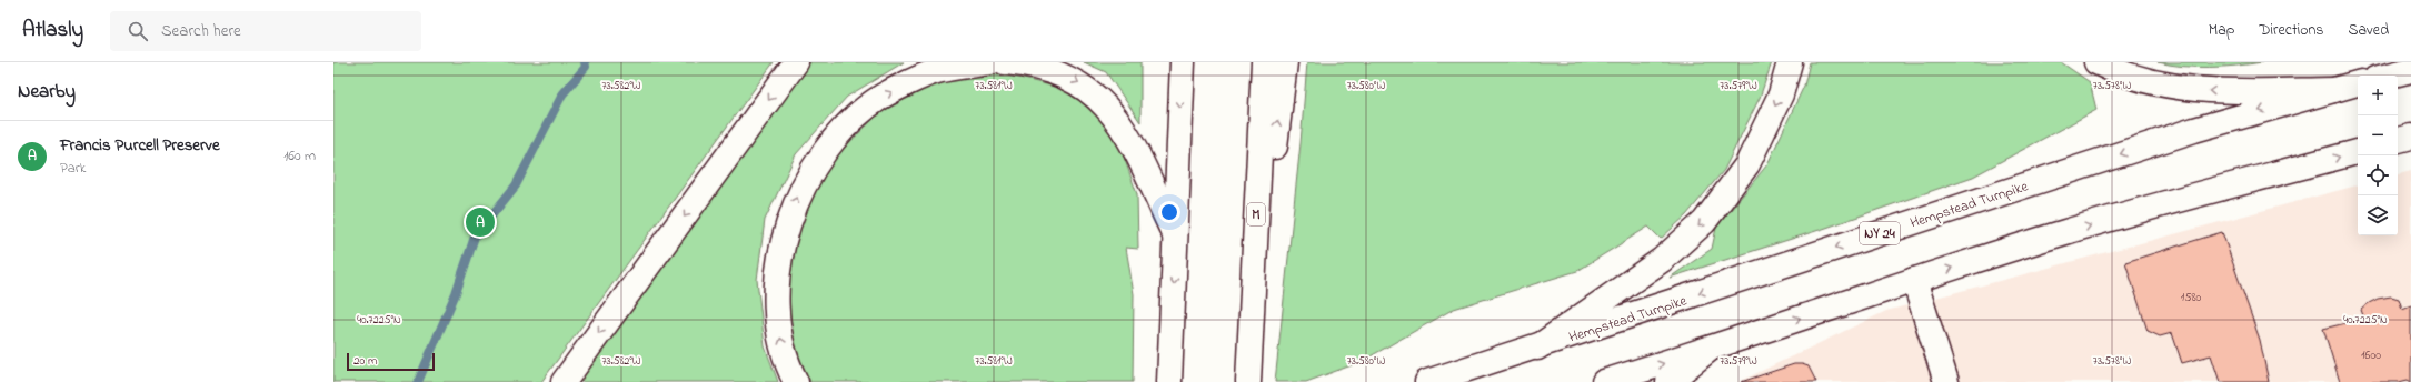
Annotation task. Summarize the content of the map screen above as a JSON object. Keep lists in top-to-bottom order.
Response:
{
  "streets": {
    "main road": ["Hempstead Turnpike", "M", "NY 24"]
  },
  "house_numbers": ["1580", "1600"],
  "scale_bar": "20 m",
  "page": {
    "header": "Atlasly",
    "search": "Search here",
    "nav": ["Map", "Directions", "Saved"],
    "heading": "Nearby",
    "map_buttons": ["+", "−"],
    "list": [
      {
        "mark": "A",
        "name": "Francis Purcell Preserve",
        "note": "Park",
        "value": "160 m"
      }
    ],
    "pins": "A",
    "scale": "20 m"
  },
  "coordinates": [
    "73.582°W",
    "73.581°W",
    "73.580°W",
    "73.579°W",
    "73.578°W",
    "40.7225°N"
  ]
}
